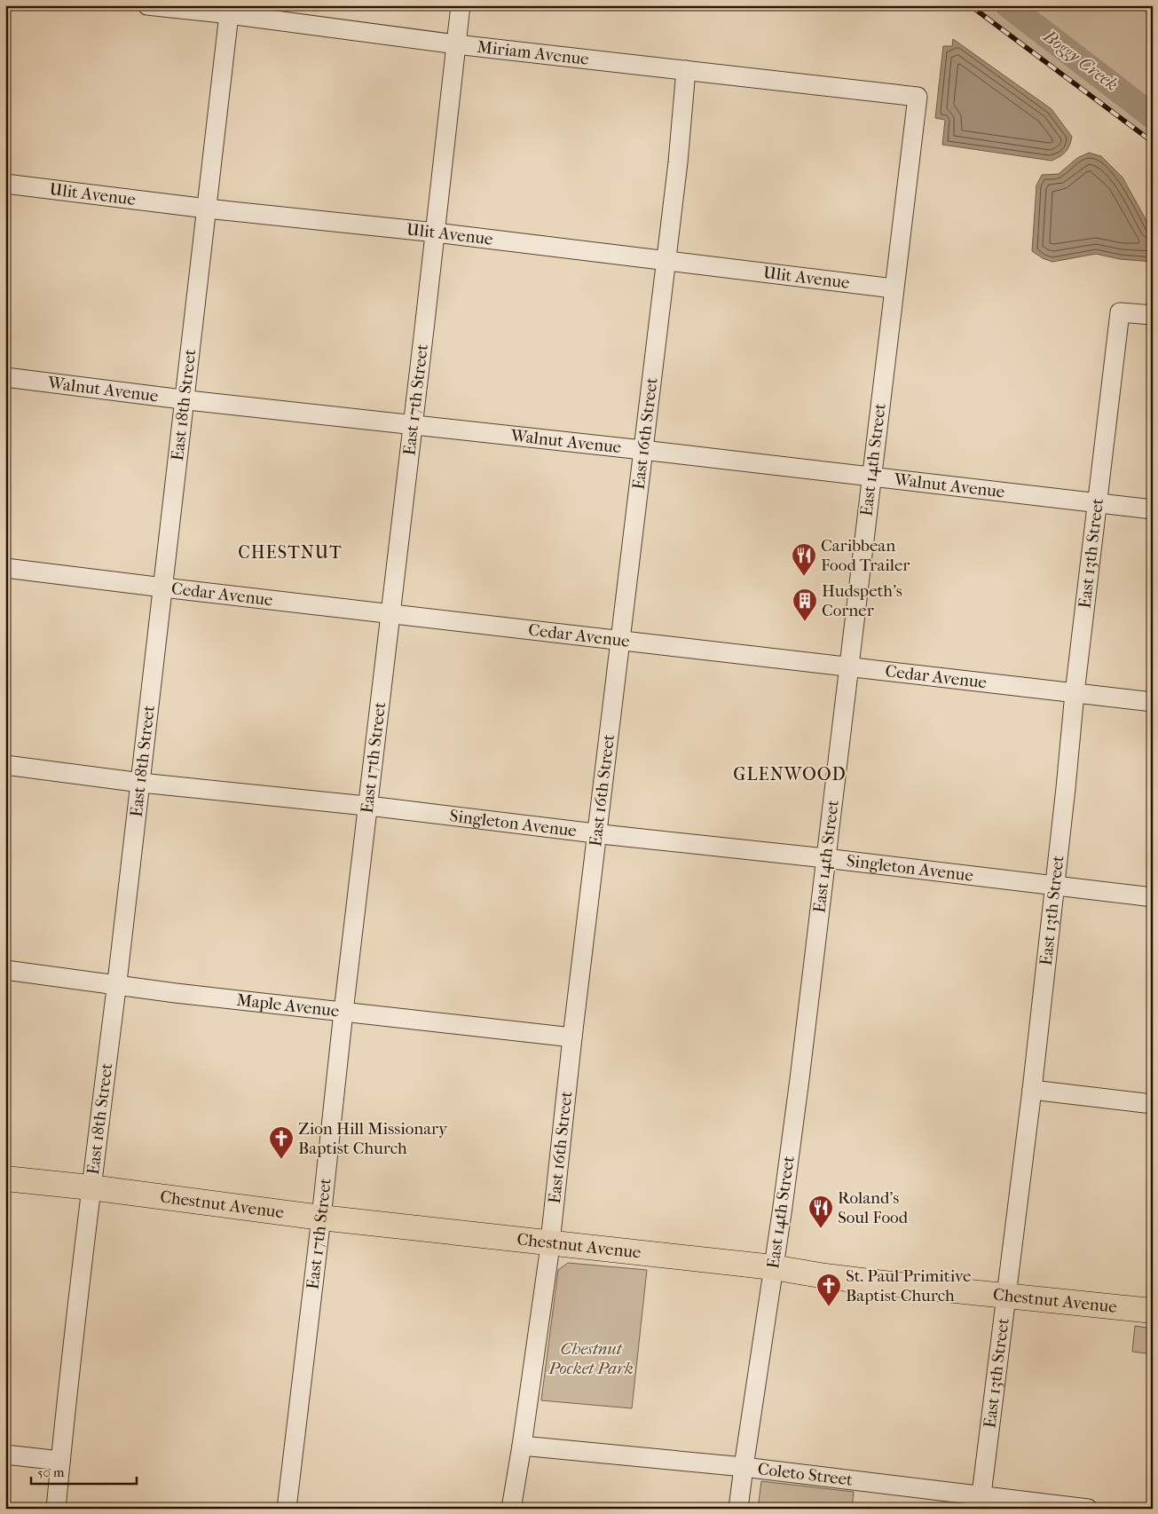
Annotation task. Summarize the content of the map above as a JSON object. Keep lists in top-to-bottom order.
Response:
{
  "streets": {
    "main road": ["Chestnut Avenue"],
    "street": [
      "Miriam Avenue",
      "Ulit Avenue",
      "Walnut Avenue",
      "East 17th Street",
      "East 18th Street",
      "East 16th Street",
      "East 14th Street",
      "East 13th Street",
      "Cedar Avenue",
      "Singleton Avenue",
      "Maple Avenue",
      "Coleto Street"
    ]
  },
  "crossings": [
    ["Miriam Avenue", "East 17th Street"],
    ["Miriam Avenue", "East 18th Street"],
    ["Miriam Avenue", "East 16th Street"],
    ["Miriam Avenue", "East 14th Street"],
    ["Ulit Avenue", "East 17th Street"],
    ["Ulit Avenue", "East 18th Street"],
    ["Ulit Avenue", "East 16th Street"],
    ["Ulit Avenue", "East 14th Street"],
    ["Walnut Avenue", "East 17th Street"],
    ["Walnut Avenue", "East 18th Street"],
    ["Walnut Avenue", "East 16th Street"],
    ["Walnut Avenue", "East 14th Street"],
    ["Walnut Avenue", "East 13th Street"],
    ["East 17th Street", "Cedar Avenue"],
    ["East 17th Street", "Singleton Avenue"],
    ["East 17th Street", "Maple Avenue"],
    ["East 17th Street", "Chestnut Avenue"],
    ["East 18th Street", "Cedar Avenue"],
    ["East 18th Street", "Singleton Avenue"],
    ["East 18th Street", "Maple Avenue"],
    ["East 18th Street", "Chestnut Avenue"],
    ["East 16th Street", "Cedar Avenue"],
    ["East 16th Street", "Singleton Avenue"],
    ["East 16th Street", "Maple Avenue"],
    ["East 16th Street", "Chestnut Avenue"],
    ["East 16th Street", "Coleto Street"],
    ["East 14th Street", "Cedar Avenue"],
    ["East 14th Street", "Singleton Avenue"],
    ["East 14th Street", "Chestnut Avenue"],
    ["East 14th Street", "Coleto Street"],
    ["East 13th Street", "Cedar Avenue"],
    ["East 13th Street", "Singleton Avenue"],
    ["East 13th Street", "Chestnut Avenue"],
    ["East 13th Street", "Coleto Street"]
  ],
  "districts": ["CHESTNUT", "GLENWOOD"],
  "water": ["Boggy Creek"],
  "parks": ["Chestnut Pocket Park"],
  "places": {
    "restaurant": ["Caribbean Food Trailer", "Roland's Soul Food"],
    "building": ["Hudspeth's Corner"],
    "church": ["Zion Hill Missionary Baptist Church", "St. Paul Primitive Baptist Church"]
  },
  "scale_bar": "50 m"
}
